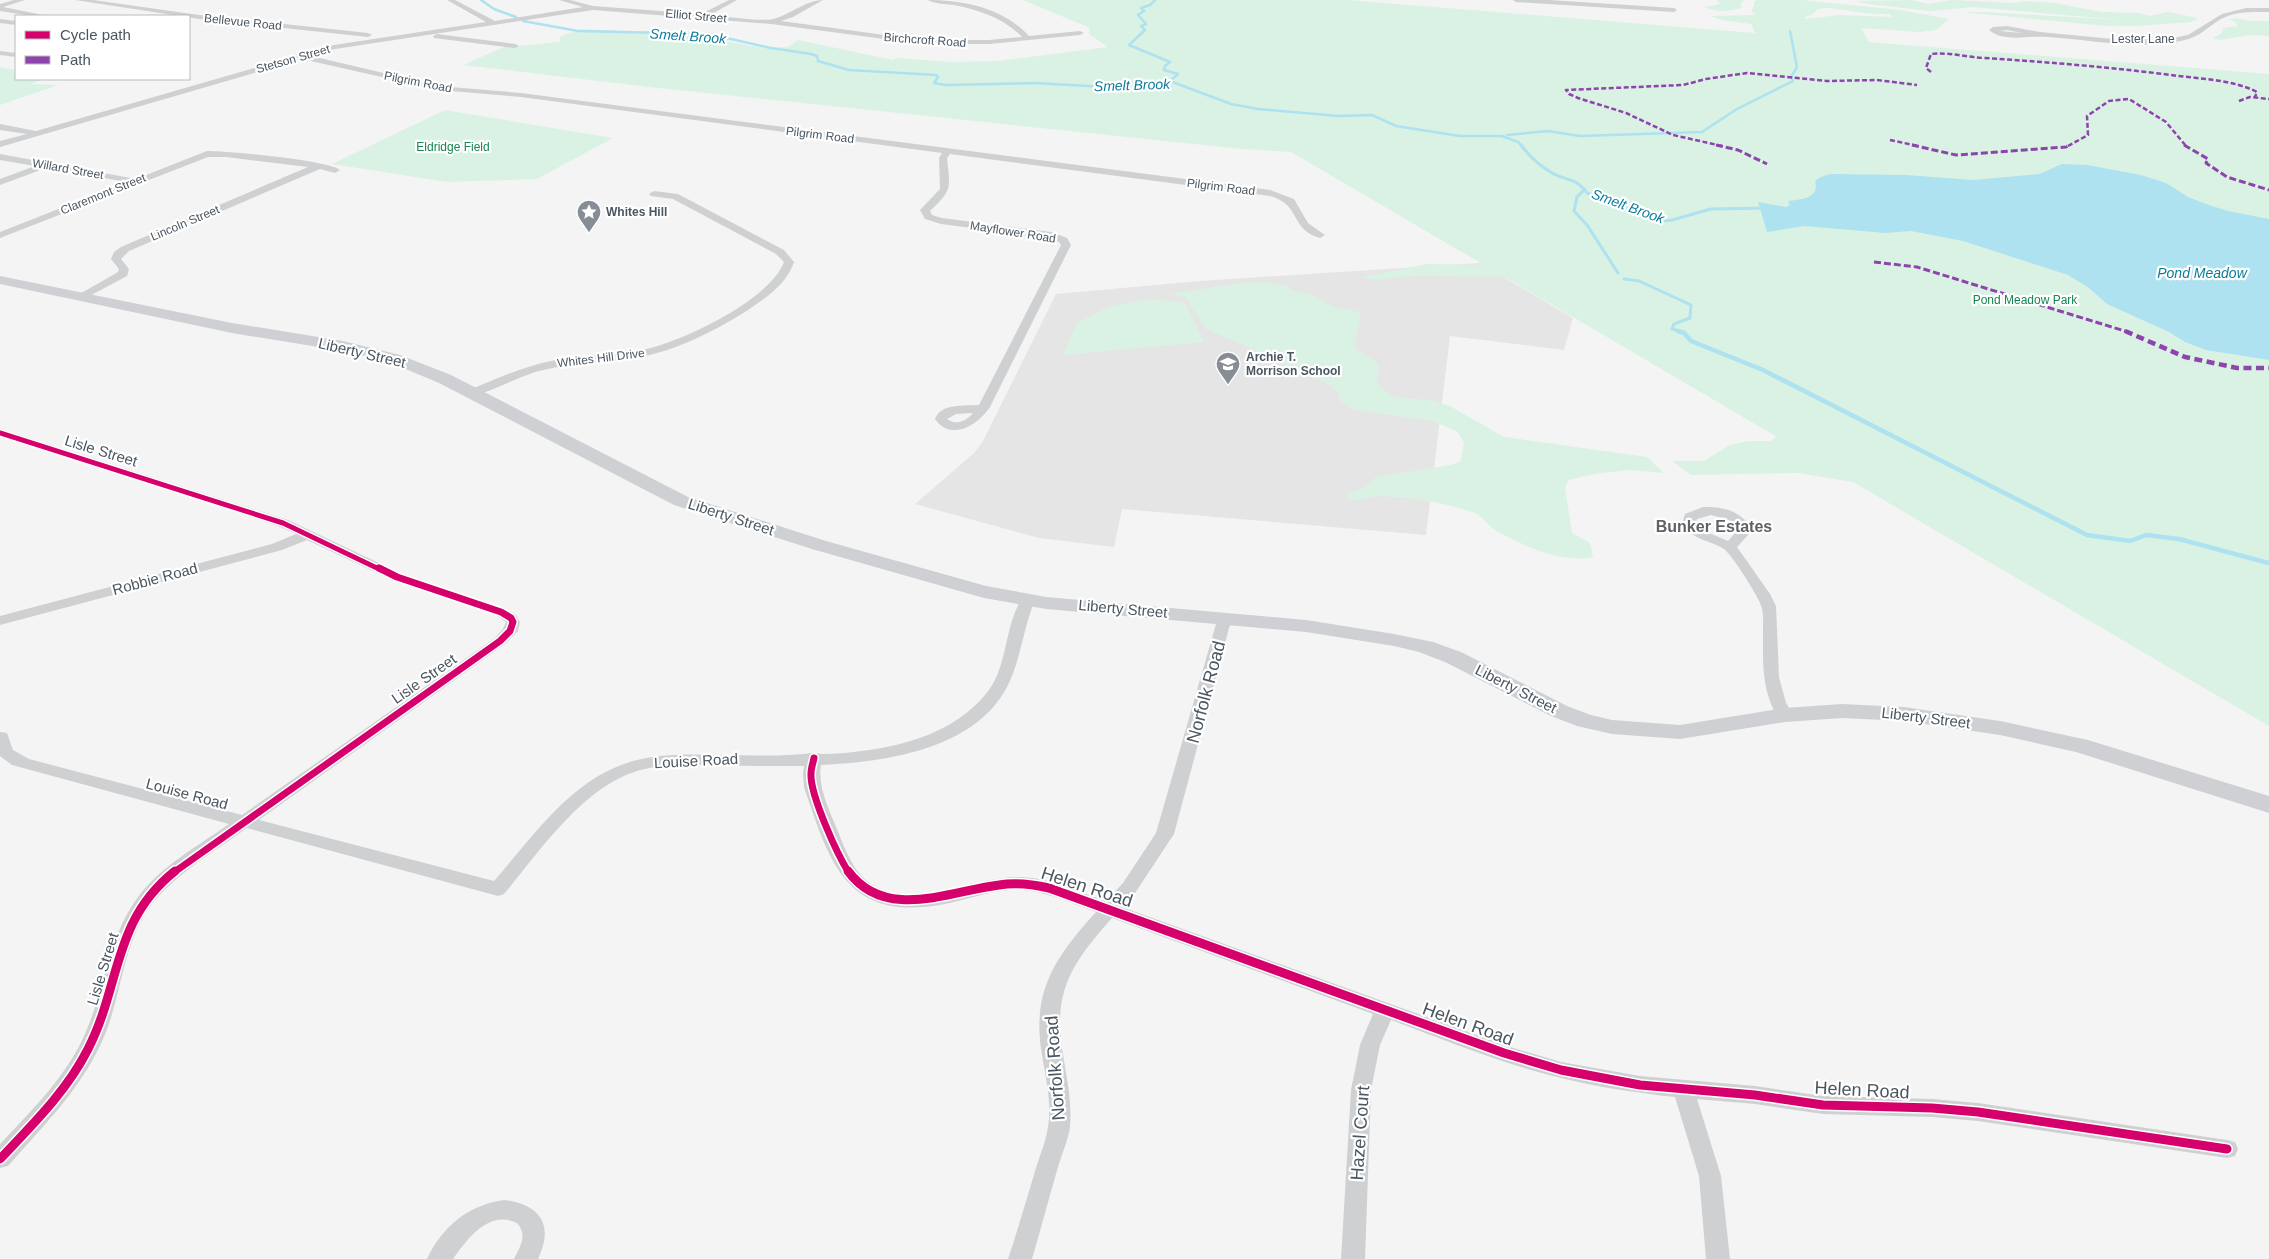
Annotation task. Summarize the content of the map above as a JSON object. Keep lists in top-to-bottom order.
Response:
{
  "streets": {
    "main road": ["Liberty Street"],
    "street": [
      "Elliot Street",
      "Bellevue Road",
      "Lester Lane",
      "Birchcroft Road",
      "Stetson Street",
      "Pilgrim Road",
      "Willard Street",
      "Claremont Street",
      "Lincoln Street",
      "Mayflower Road",
      "Whites Hill Drive",
      "Lisle Street",
      "Robbie Road",
      "Norfolk Road",
      "Louise Road",
      "Helen Road",
      "Hazel Court"
    ]
  },
  "crossings": [
    ["Elliot Street", "Birchcroft Road"],
    ["Elliot Street", "Stetson Street"],
    ["Bellevue Road", "Stetson Street"],
    ["Stetson Street", "Pilgrim Road"],
    ["Pilgrim Road", "Mayflower Road"],
    ["Willard Street", "Claremont Street"],
    ["Claremont Street", "Lincoln Street"],
    ["Lincoln Street", "Liberty Street"],
    ["Liberty Street", "Whites Hill Drive"],
    ["Liberty Street", "Norfolk Road"],
    ["Liberty Street", "Louise Road"],
    ["Lisle Street", "Robbie Road"],
    ["Lisle Street", "Louise Road"],
    ["Norfolk Road", "Helen Road"],
    ["Louise Road", "Helen Road"],
    ["Helen Road", "Hazel Court"]
  ],
  "districts": ["Bunker Estates"],
  "water": ["Smelt Brook", "Pond Meadow"],
  "parks": ["Eldridge Field", "Pond Meadow Park"],
  "places": {
    "place": ["Whites Hill"],
    "school or university": ["Archie T. Morrison School"]
  },
  "legend": ["Cycle path", "Path"]
}
